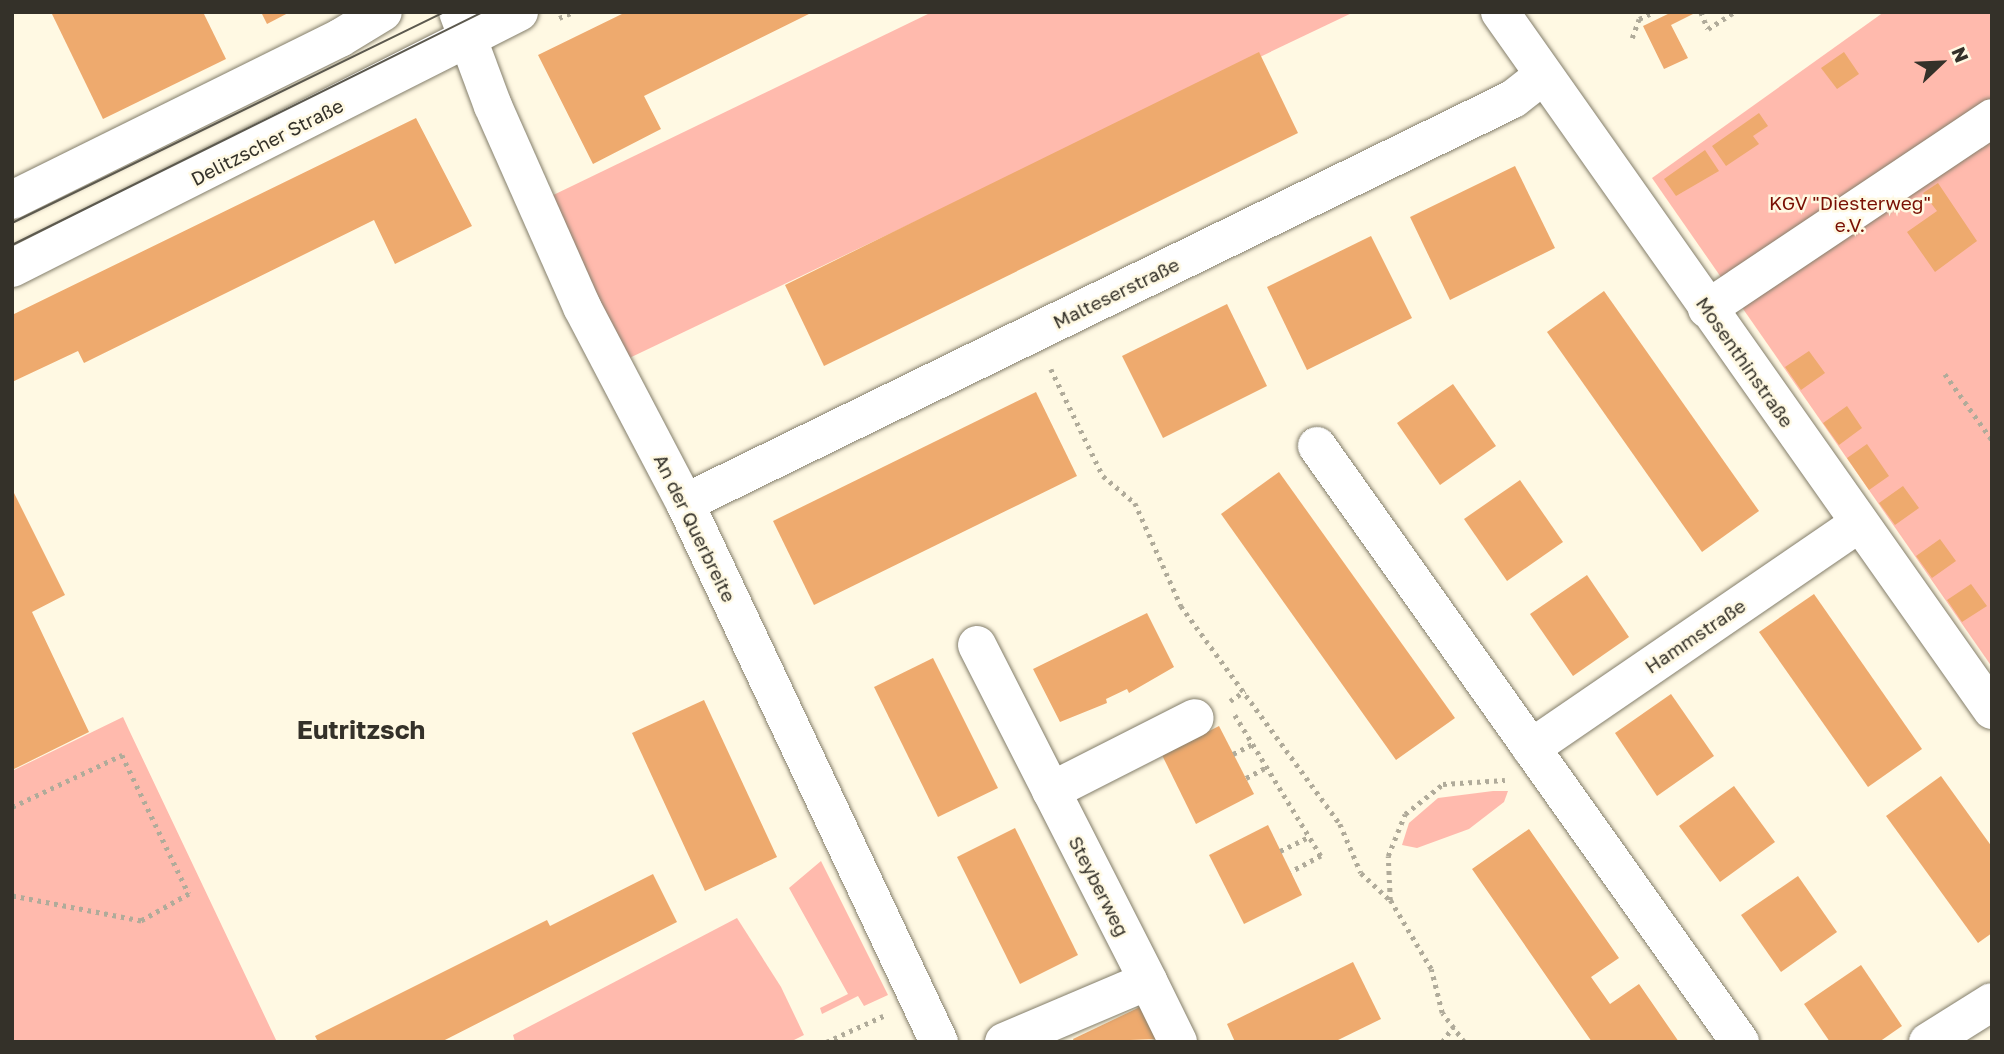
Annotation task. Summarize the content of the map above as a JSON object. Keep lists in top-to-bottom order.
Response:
{
  "streets": {
    "street": [
      "Delitzscher Straße",
      "Malteserstraße",
      "Mosenthinstraße",
      "An der Querbreite",
      "Hammstraße",
      "Steyberweg"
    ]
  },
  "crossings": [
    ["Delitzscher Straße", "An der Querbreite"],
    ["Malteserstraße", "Mosenthinstraße"],
    ["Malteserstraße", "An der Querbreite"],
    ["Mosenthinstraße", "Hammstraße"]
  ],
  "districts": ["Eutritzsch"],
  "parks": ["KGV \"Diesterweg\" e.V."],
  "north": "top right"
}
